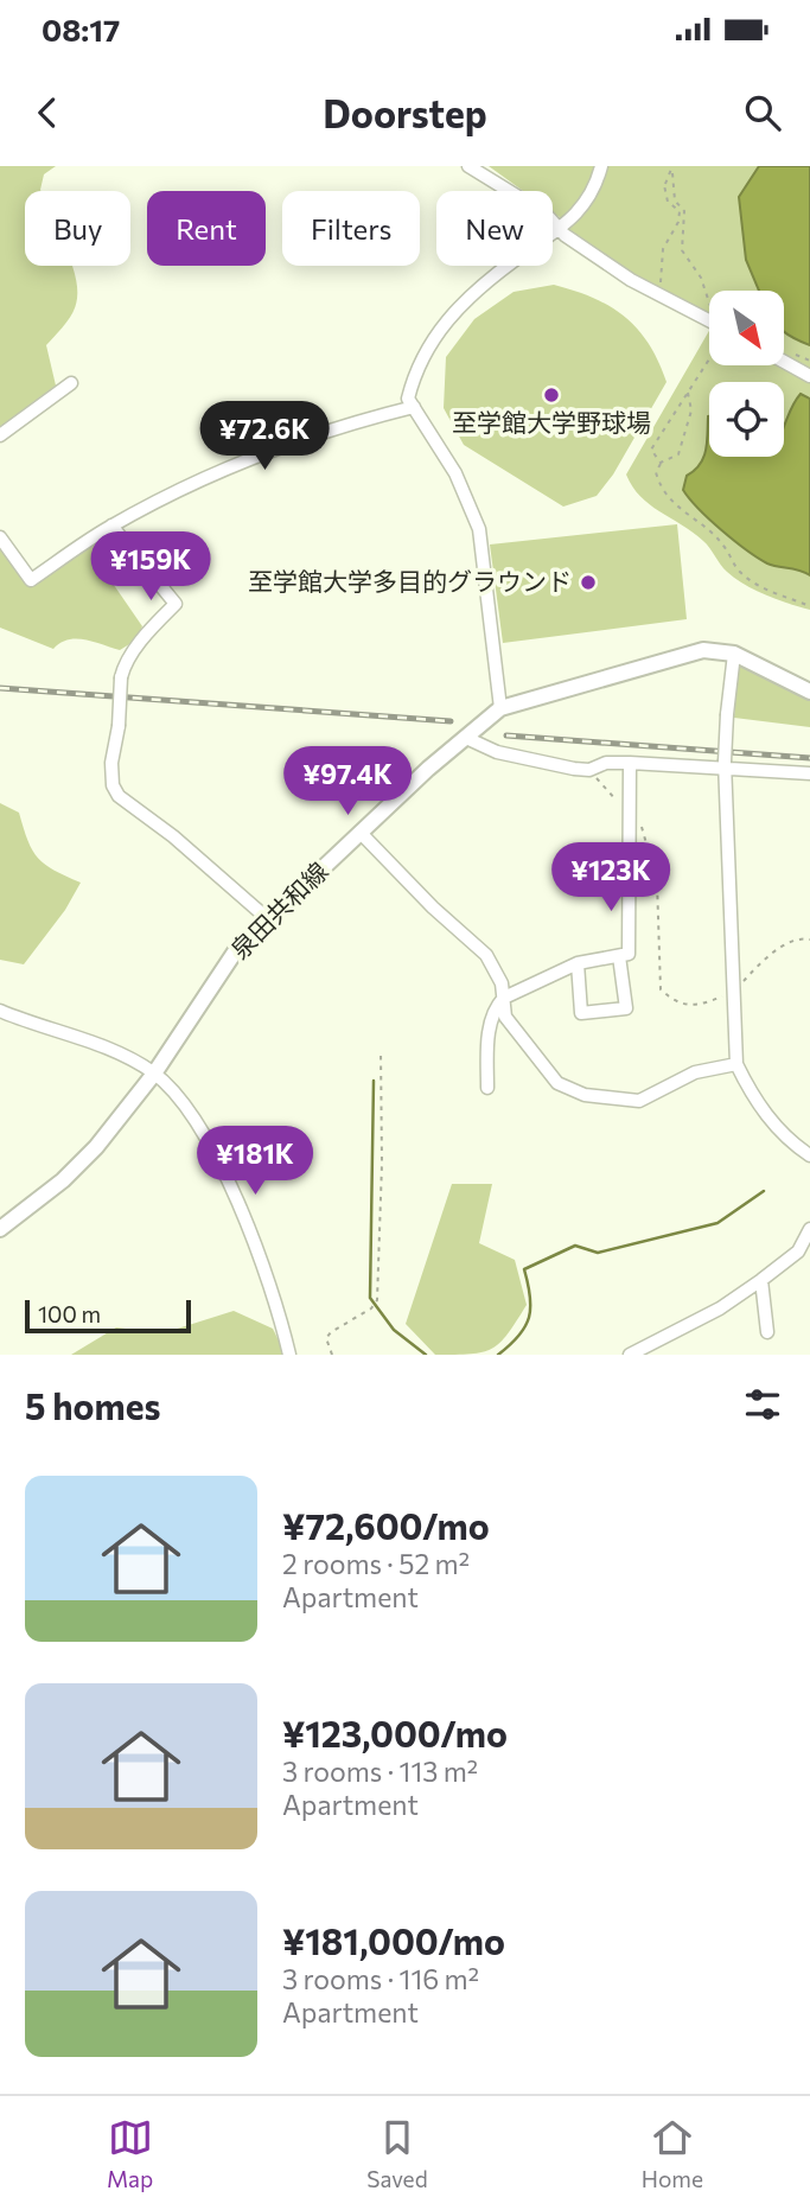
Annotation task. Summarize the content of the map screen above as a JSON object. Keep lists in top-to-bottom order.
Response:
{
  "streets": {
    "main road": ["泉田共和線"]
  },
  "places": ["至学館大学野球場", "至学館大学多目的グラウンド"],
  "scale_bar": "100 m",
  "north": "bottom right",
  "page": {
    "status": "08:17",
    "header": "Doorstep",
    "chip": [
      "Buy",
      "Rent",
      "Filters",
      "New"
    ],
    "price": [
      "¥72.6K",
      "¥159K",
      "¥97.4K",
      "¥123K",
      "¥181K"
    ],
    "scale": "100 m",
    "heading": "5 homes",
    "list": [
      {
        "name": "¥72,600/mo",
        "note": "2 rooms · 52 m² · Apartment"
      },
      {
        "name": "¥123,000/mo",
        "note": "3 rooms · 113 m² · Apartment"
      },
      {
        "name": "¥181,000/mo",
        "note": "3 rooms · 116 m² · Apartment"
      }
    ],
    "tabs": ["Map", "Saved", "Home"]
  }
}
